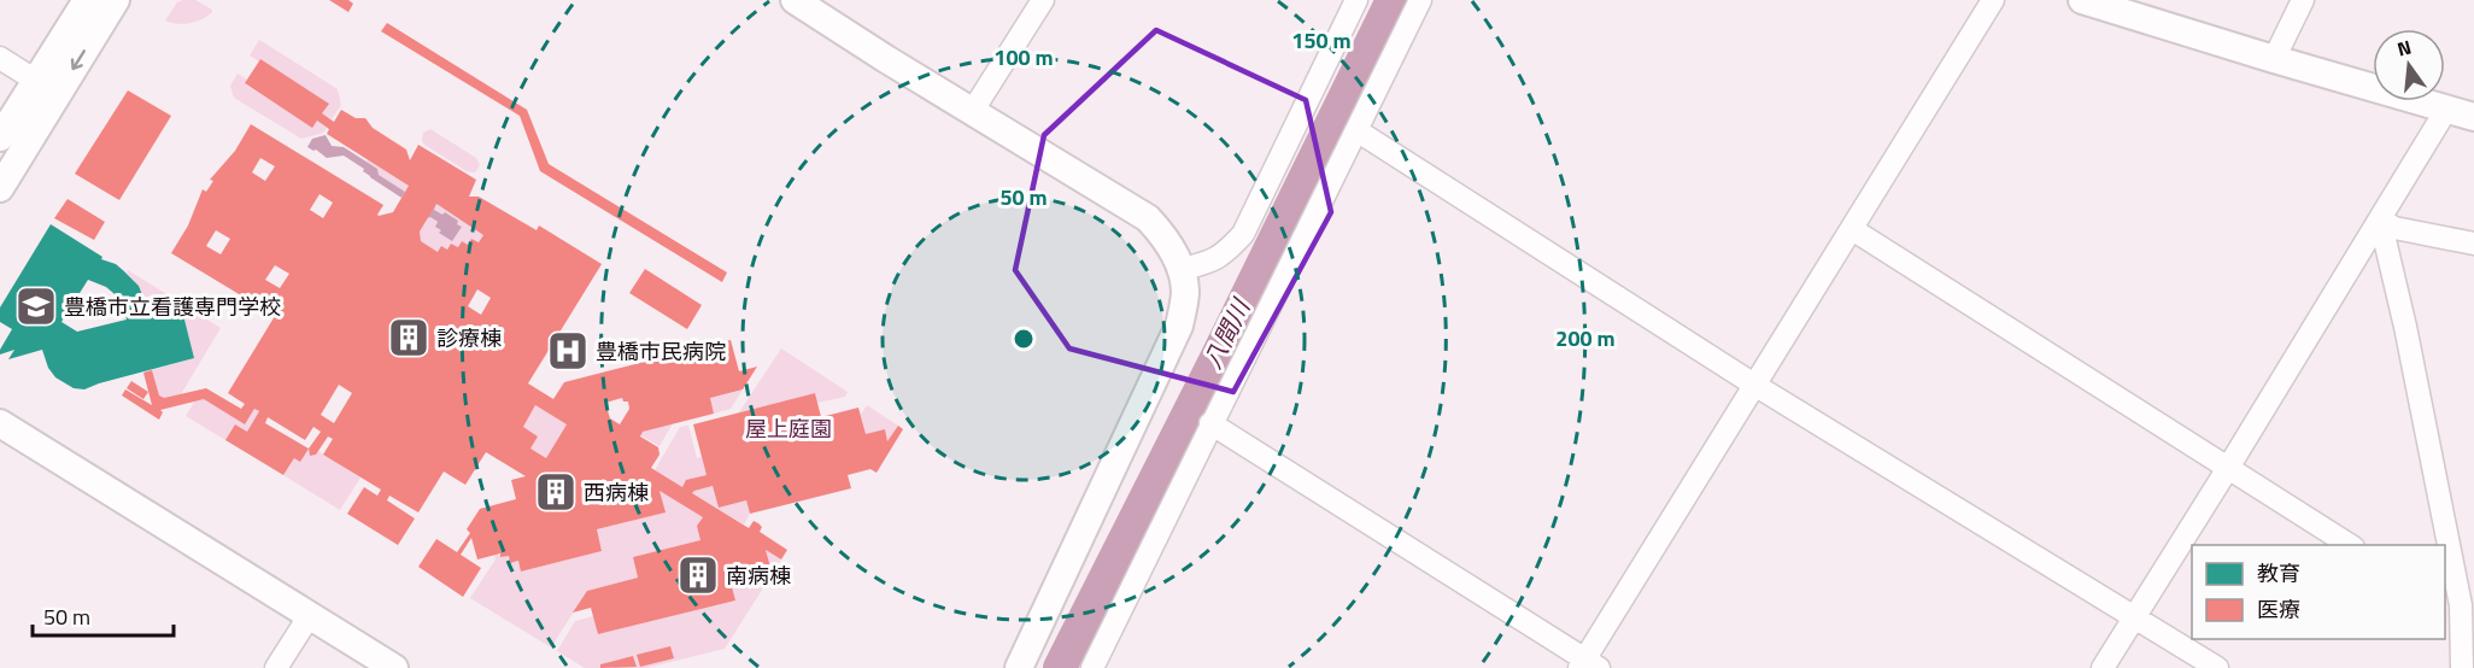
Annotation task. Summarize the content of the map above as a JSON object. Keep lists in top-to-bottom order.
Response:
{
  "water": ["八間川"],
  "parks": ["屋上庭園"],
  "places": {
    "school or university": ["豊橋市立看護専門学校"],
    "building": ["診療棟", "西病棟", "南病棟"],
    "hospital": ["豊橋市民病院"]
  },
  "legend": ["教育", "医療"],
  "scale_bar": "50 m",
  "north": "top",
  "rings": [
    "150 m",
    "100 m",
    "50 m",
    "200 m"
  ]
}
